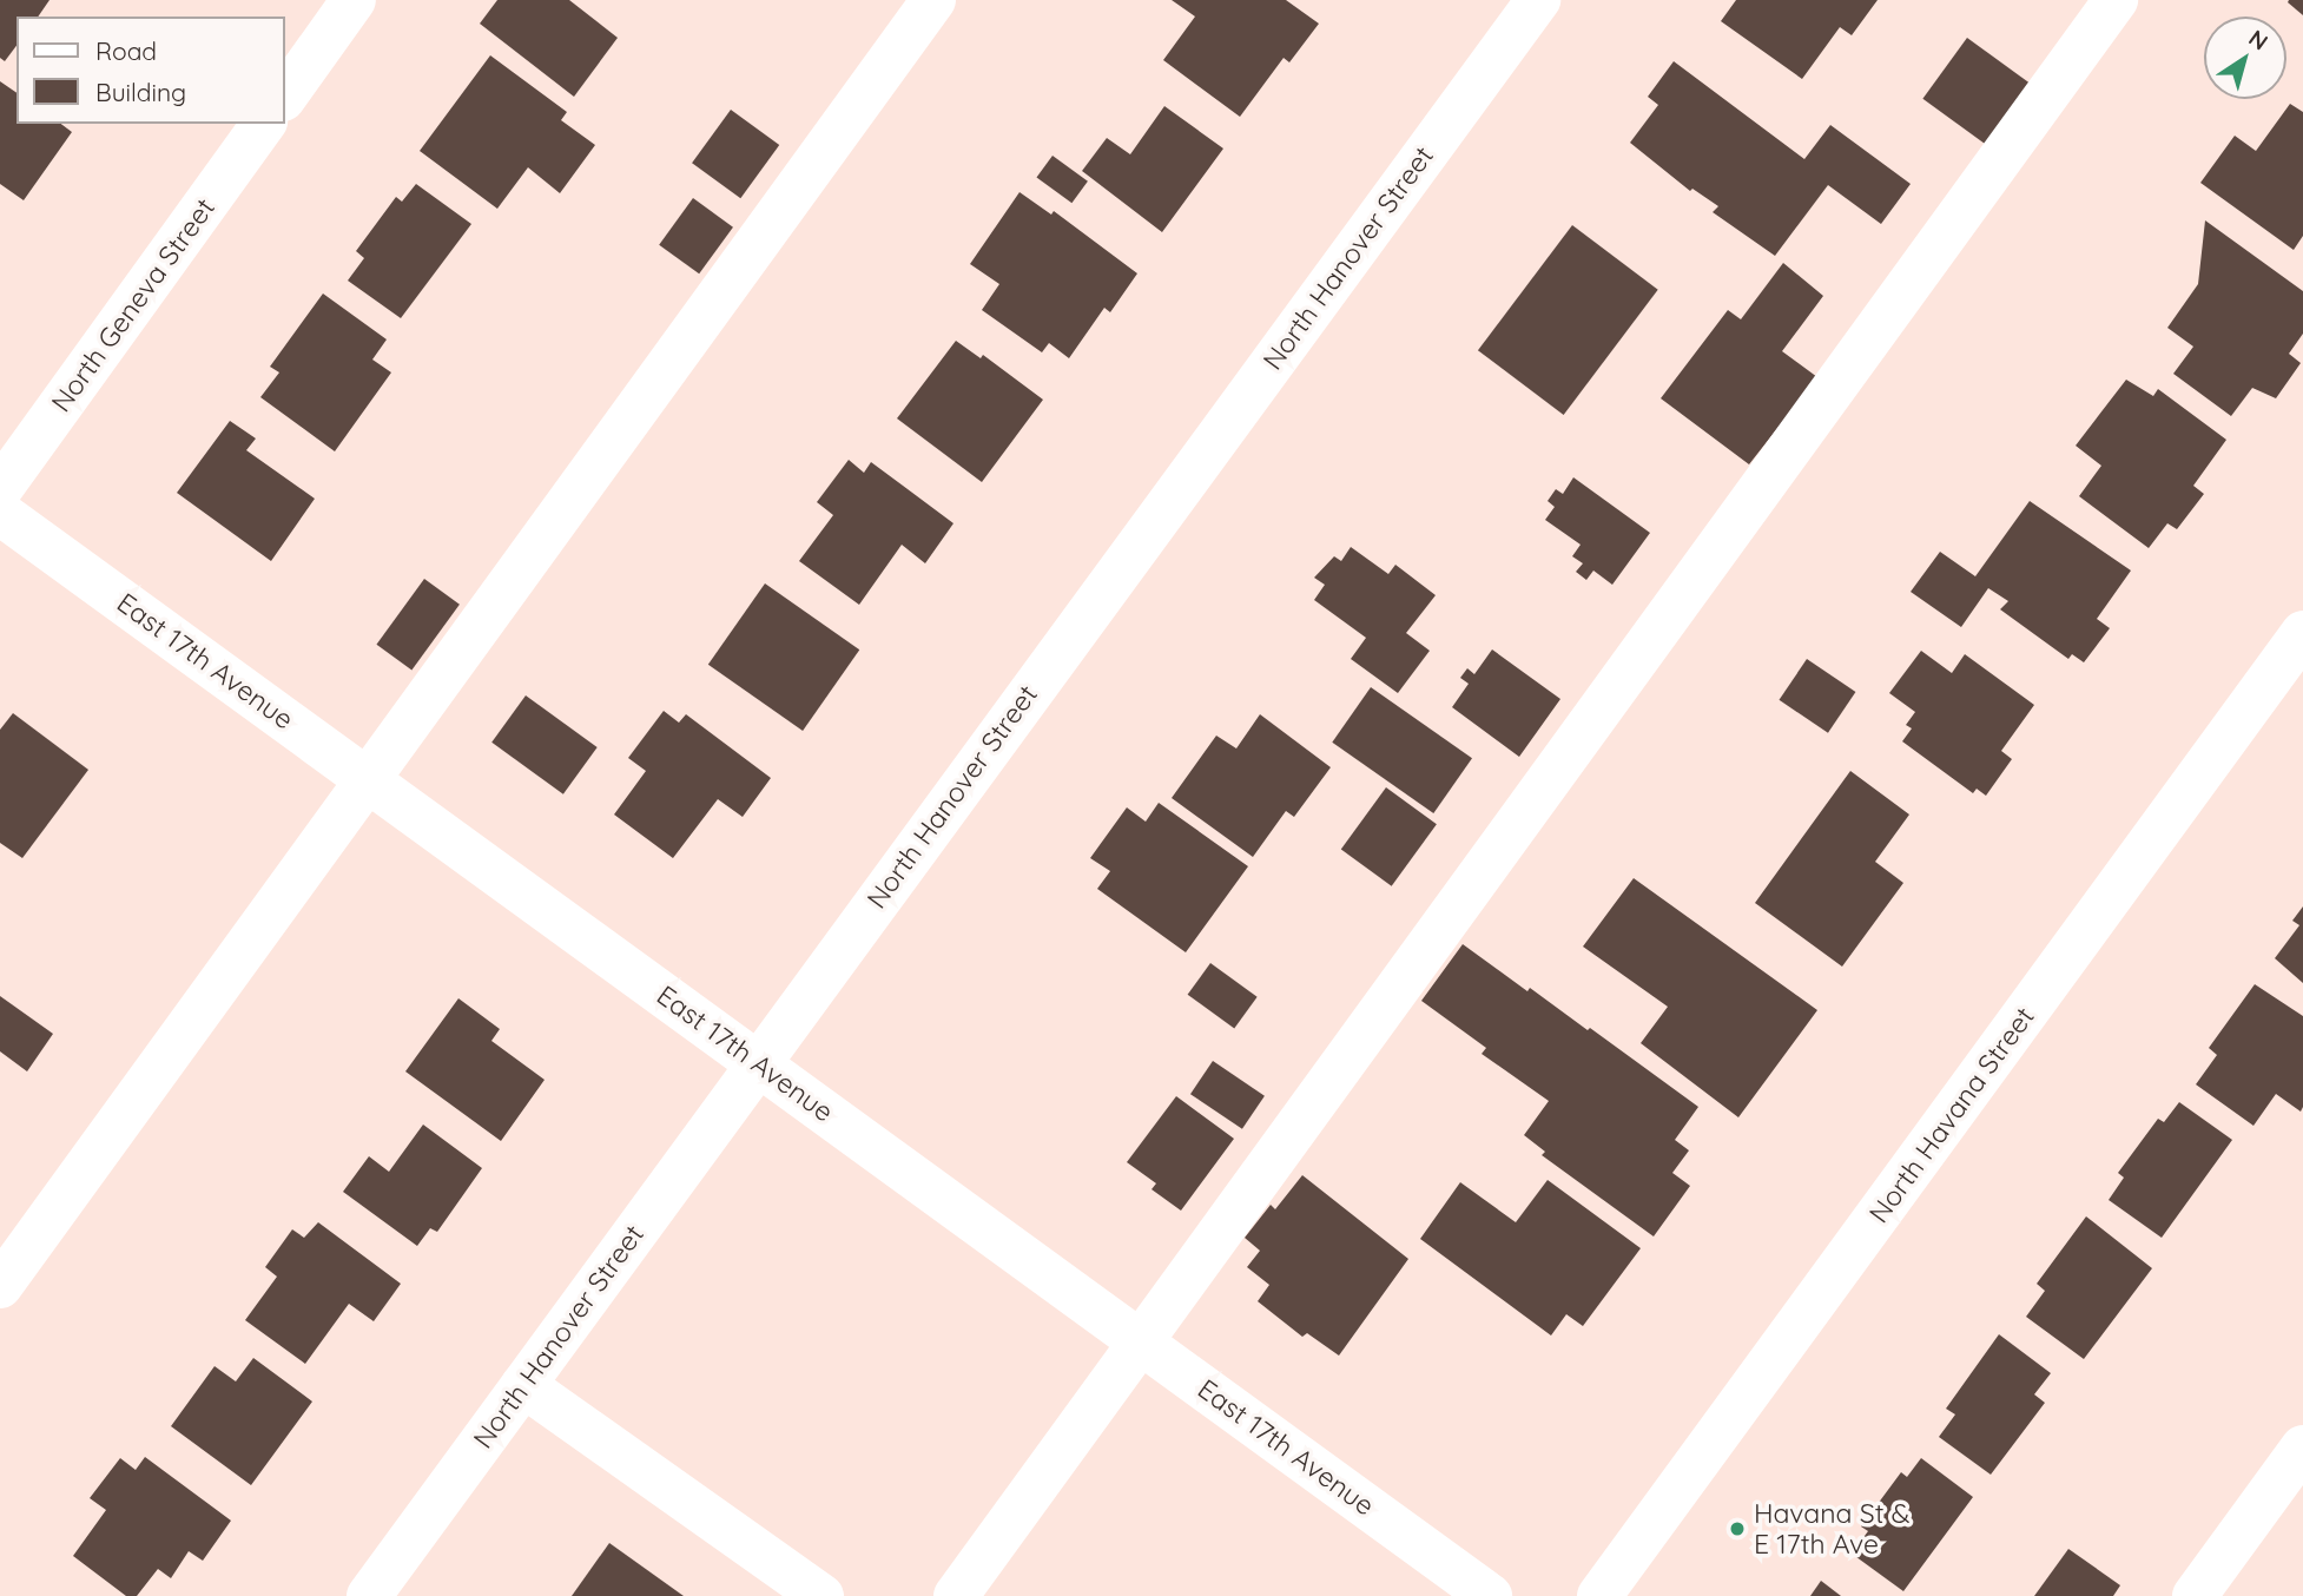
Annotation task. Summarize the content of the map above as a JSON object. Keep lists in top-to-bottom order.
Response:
{
  "streets": {
    "street": [
      "North Hanover Street",
      "North Geneva Street",
      "East 17th Avenue",
      "North Havana Street"
    ]
  },
  "crossings": [
    ["North Hanover Street", "East 17th Avenue"]
  ],
  "places": ["Havana St & E 17th Ave"],
  "legend": ["Road", "Building"],
  "north": "top right"
}
